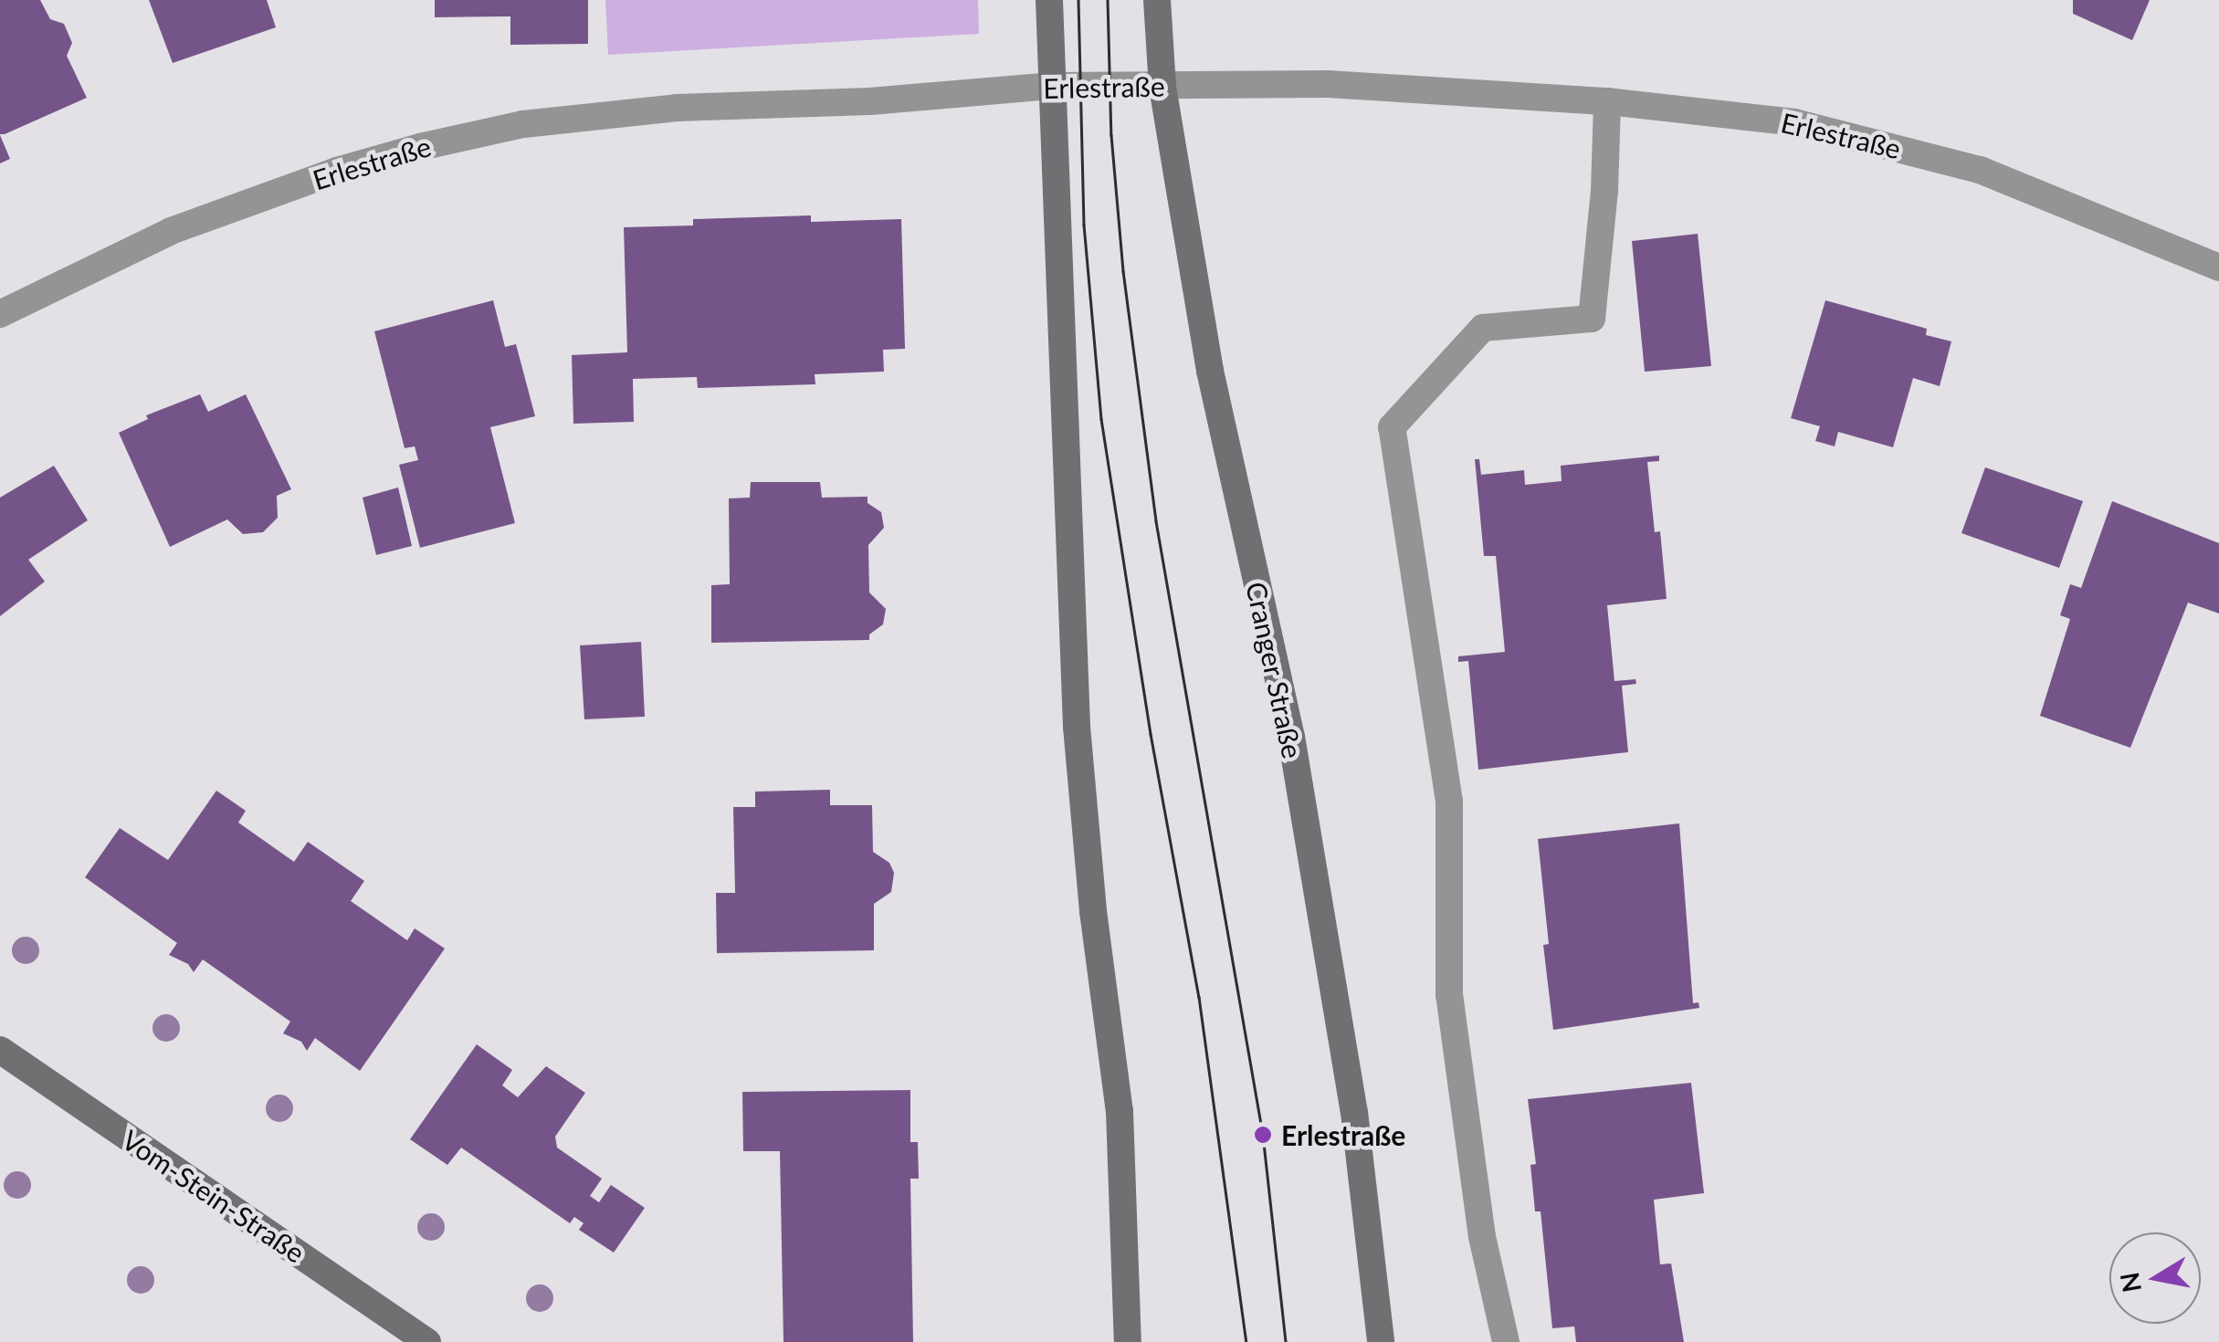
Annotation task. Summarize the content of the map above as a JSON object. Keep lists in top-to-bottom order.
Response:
{
  "streets": {
    "main road": ["Cranger Straße", "Vom-Stein-Straße"],
    "street": ["Erlestraße"]
  },
  "crossings": [
    ["Erlestraße", "Cranger Straße"]
  ],
  "places": ["Erlestraße"],
  "north": "left"
}
